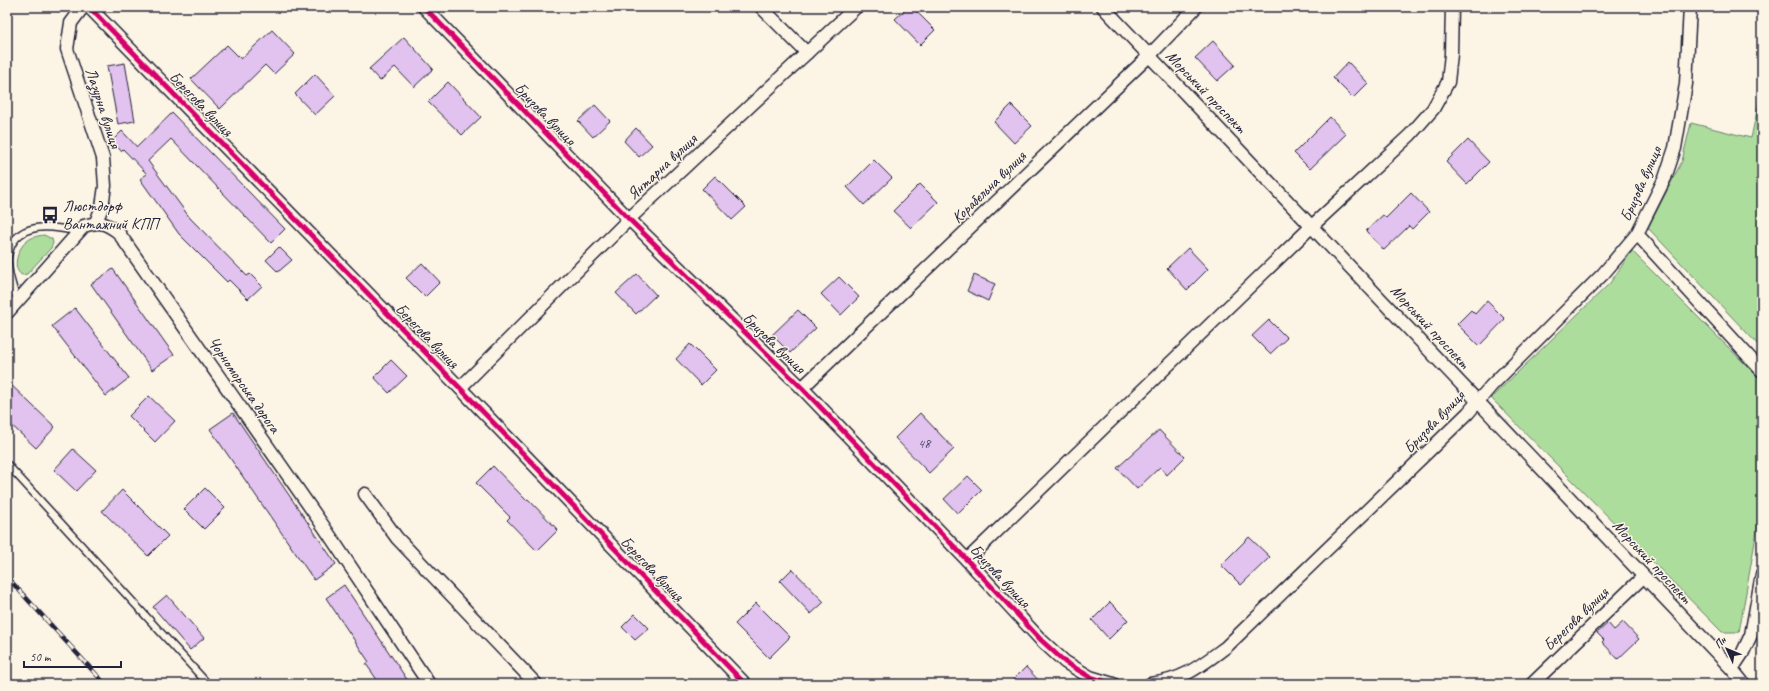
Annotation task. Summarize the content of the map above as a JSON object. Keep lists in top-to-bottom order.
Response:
{
  "streets": {
    "street": [
      "Морський проспект",
      "Берегова вулиця",
      "Лазурна вулиця",
      "Бризова вулиця",
      "Янтарна вулиця",
      "Корабельна вулиця",
      "Чорноморська дорога"
    ]
  },
  "crossings": [
    ["Морський проспект", "Берегова вулиця"],
    ["Морський проспект", "Бризова вулиця"],
    ["Морський проспект", "Корабельна вулиця"],
    ["Берегова вулиця", "Янтарна вулиця"],
    ["Лазурна вулиця", "Чорноморська дорога"],
    ["Бризова вулиця", "Янтарна вулиця"],
    ["Бризова вулиця", "Корабельна вулиця"]
  ],
  "places": {
    "bus stop": ["Люстдорф Вантажний КПП"]
  },
  "house_numbers": ["48"],
  "scale_bar": "50 m",
  "north": "top left"
}
